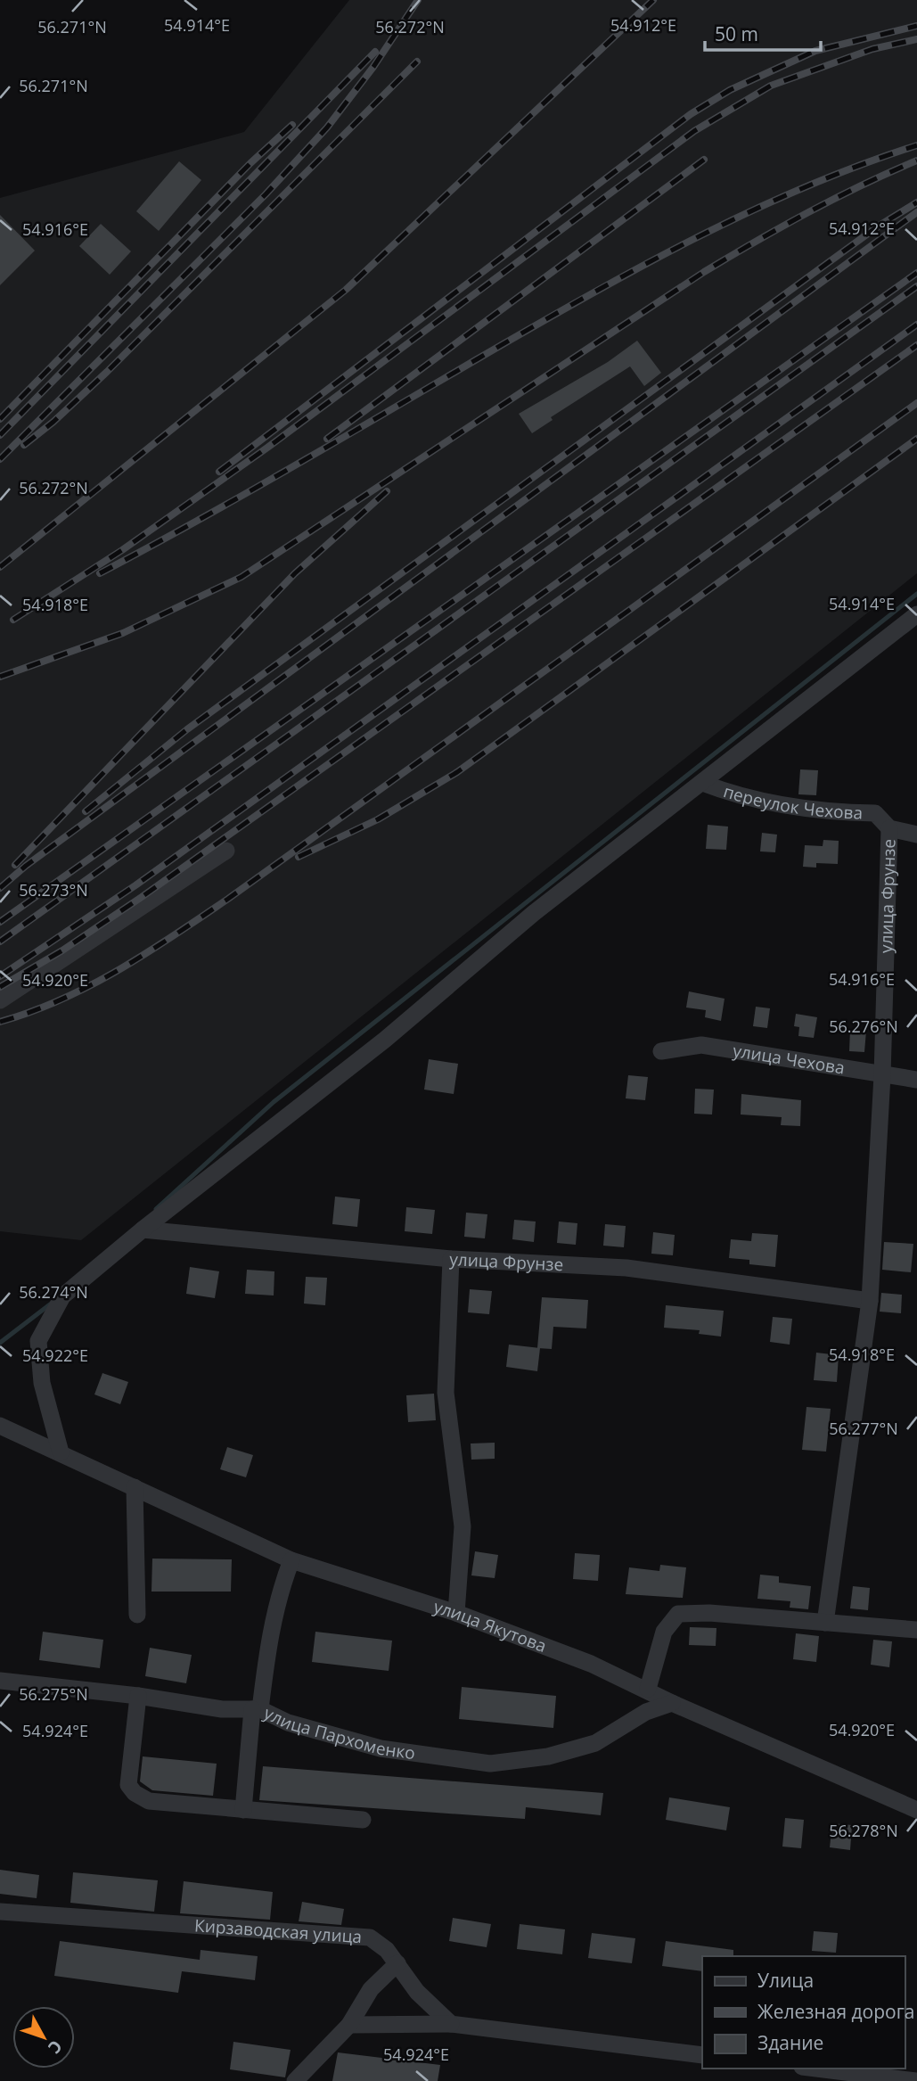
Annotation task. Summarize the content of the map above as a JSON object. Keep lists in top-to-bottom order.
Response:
{
  "streets": {
    "street": [
      "переулок Чехова",
      "улица Фрунзе",
      "улица Чехова",
      "улица Якутова",
      "улица Пархоменко",
      "Кирзаводская улица"
    ]
  },
  "crossings": [
    ["переулок Чехова", "улица Фрунзе"],
    ["улица Фрунзе", "улица Чехова"],
    ["улица Якутова", "улица Пархоменко"]
  ],
  "legend": ["Улица", "Железная дорога", "Здание"],
  "scale_bar": "50 m",
  "north": "bottom right",
  "coordinates": [
    "54.914°E",
    "54.912°E",
    "56.271°N",
    "56.272°N",
    "54.916°E",
    "54.918°E",
    "56.273°N",
    "54.920°E",
    "56.276°N",
    "56.274°N",
    "54.922°E",
    "56.277°N",
    "56.275°N",
    "54.924°E",
    "56.278°N"
  ]
}
